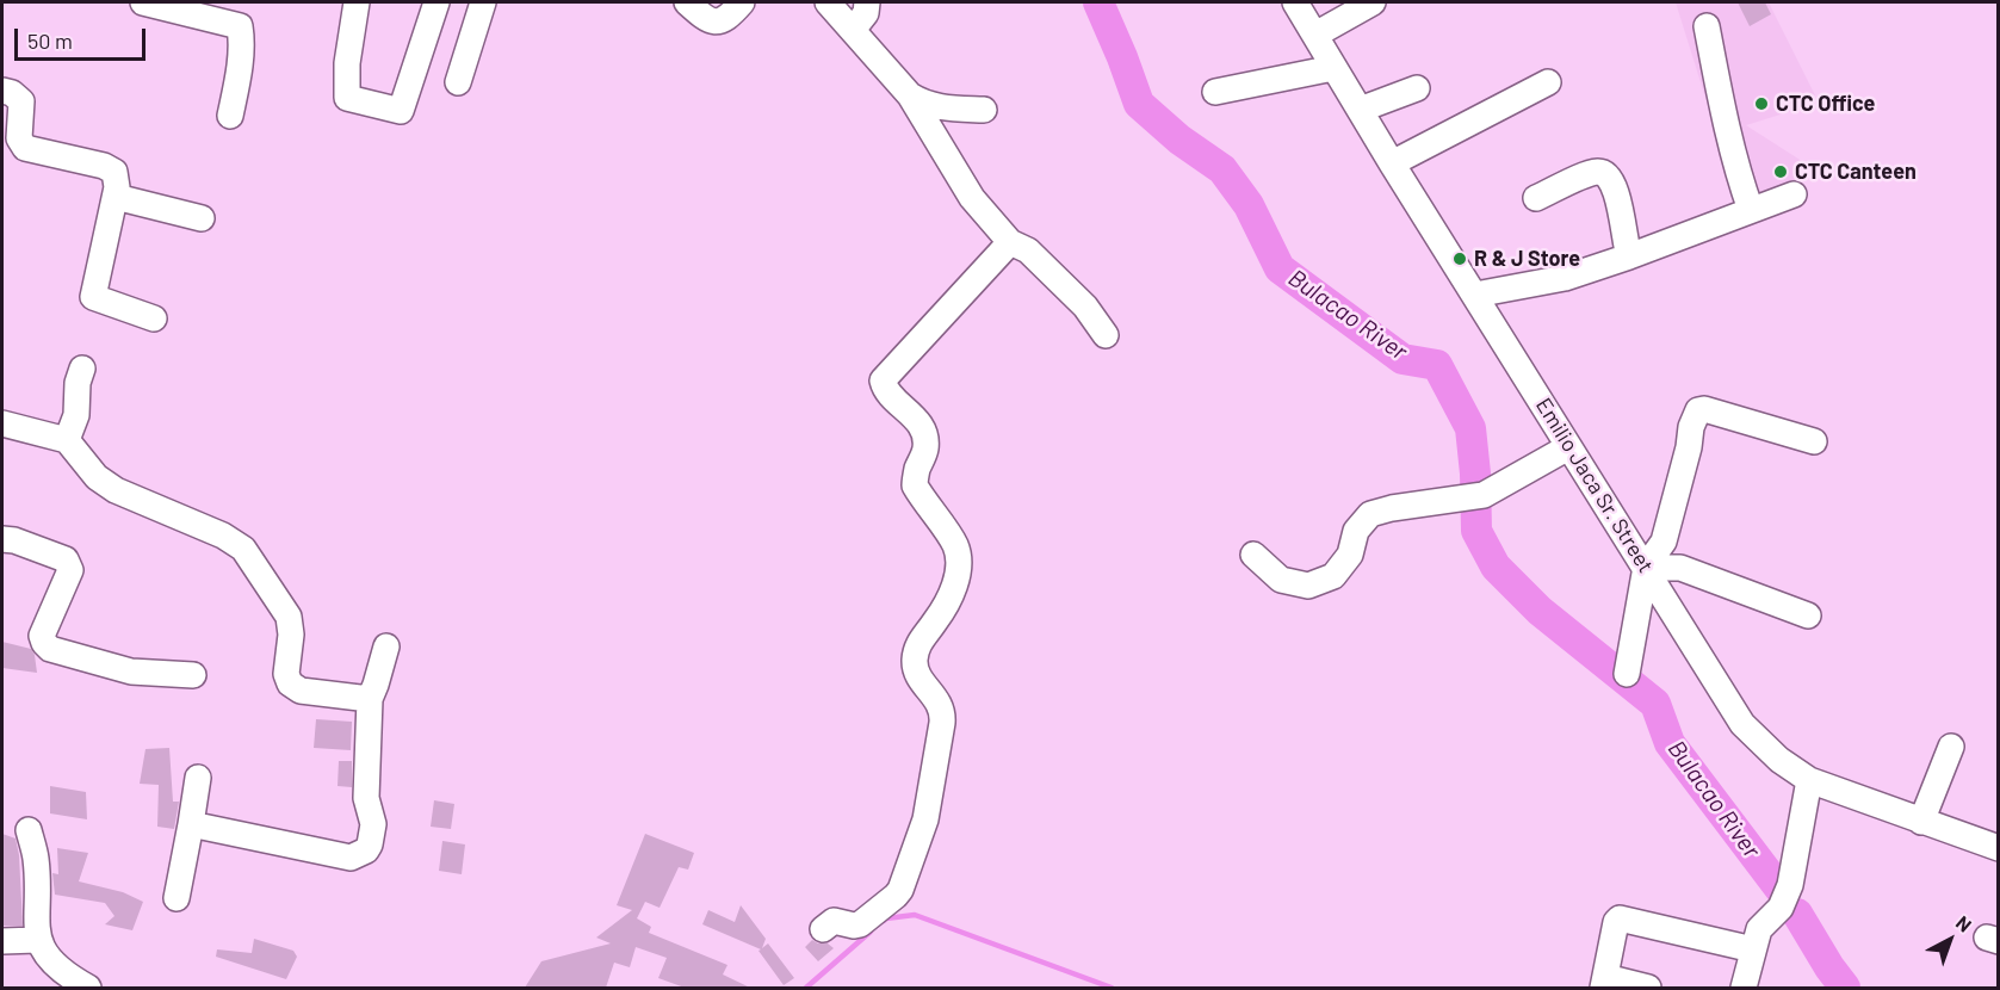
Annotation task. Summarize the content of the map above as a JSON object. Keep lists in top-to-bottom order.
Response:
{
  "streets": {
    "street": ["Emilio Jaca Sr. Street"]
  },
  "water": ["Bulacao River"],
  "places": ["CTC Office", "CTC Canteen", "R & J Store"],
  "scale_bar": "50 m",
  "north": "top right"
}
